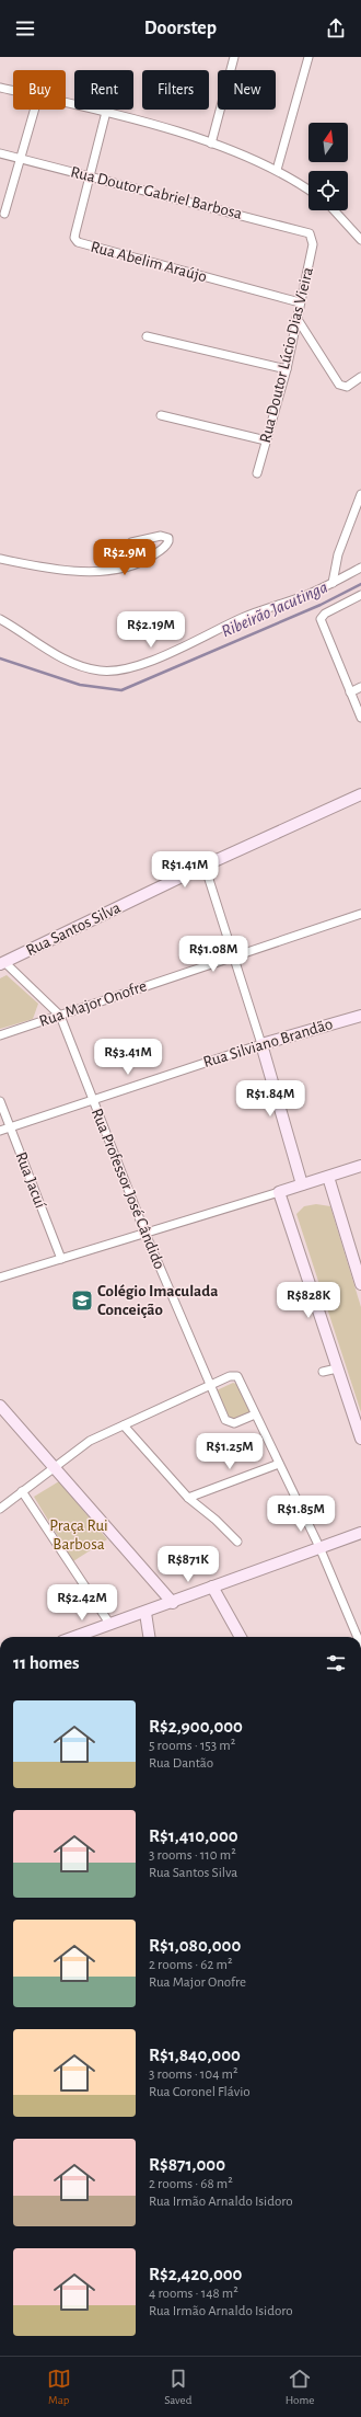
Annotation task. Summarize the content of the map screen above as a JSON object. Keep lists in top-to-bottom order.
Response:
{
  "streets": {
    "street": [
      "Rua Doutor Gabriel Barbosa",
      "Rua Abelim Araújo",
      "Rua Doutor Lúcio Dias Vieira",
      "Rua Santos Silva",
      "Rua Major Onofre",
      "Rua Silviano Brandão",
      "Rua Jacuí",
      "Rua Professor José Cândido"
    ]
  },
  "crossings": [
    ["Rua Doutor Gabriel Barbosa", "Rua Abelim Araújo"],
    ["Rua Doutor Gabriel Barbosa", "Rua Doutor Lúcio Dias Vieira"],
    ["Rua Abelim Araújo", "Rua Doutor Lúcio Dias Vieira"],
    ["Rua Major Onofre", "Rua Professor José Cândido"],
    ["Rua Silviano Brandão", "Rua Jacuí"],
    ["Rua Silviano Brandão", "Rua Professor José Cândido"]
  ],
  "water": ["Ribeirão Jacutinga"],
  "parks": ["Praça Rui Barbosa"],
  "places": {
    "school or university": ["Colégio Imaculada Conceição"]
  },
  "north": "top",
  "page": {
    "header": "Doorstep",
    "chip": [
      "Buy",
      "Rent",
      "Filters",
      "New"
    ],
    "price": [
      "R$2.9M",
      "R$2.19M",
      "R$1.41M",
      "R$1.08M",
      "R$3.41M",
      "R$1.84M",
      "R$828K",
      "R$1.25M",
      "R$1.85M",
      "R$871K",
      "R$2.42M"
    ],
    "heading": "11 homes",
    "list": [
      {
        "name": "R$2,900,000",
        "note": "5 rooms · 153 m² · Rua Dantão"
      },
      {
        "name": "R$1,410,000",
        "note": "3 rooms · 110 m² · Rua Santos Silva"
      },
      {
        "name": "R$1,080,000",
        "note": "2 rooms · 62 m² · Rua Major Onofre"
      },
      {
        "name": "R$1,840,000",
        "note": "3 rooms · 104 m² · Rua Coronel Flávio"
      },
      {
        "name": "R$871,000",
        "note": "2 rooms · 68 m² · Rua Irmão Arnaldo Isidoro"
      },
      {
        "name": "R$2,420,000",
        "note": "4 rooms · 148 m² · Rua Irmão Arnaldo Isidoro"
      }
    ],
    "tabs": ["Map", "Saved", "Home"]
  }
}
